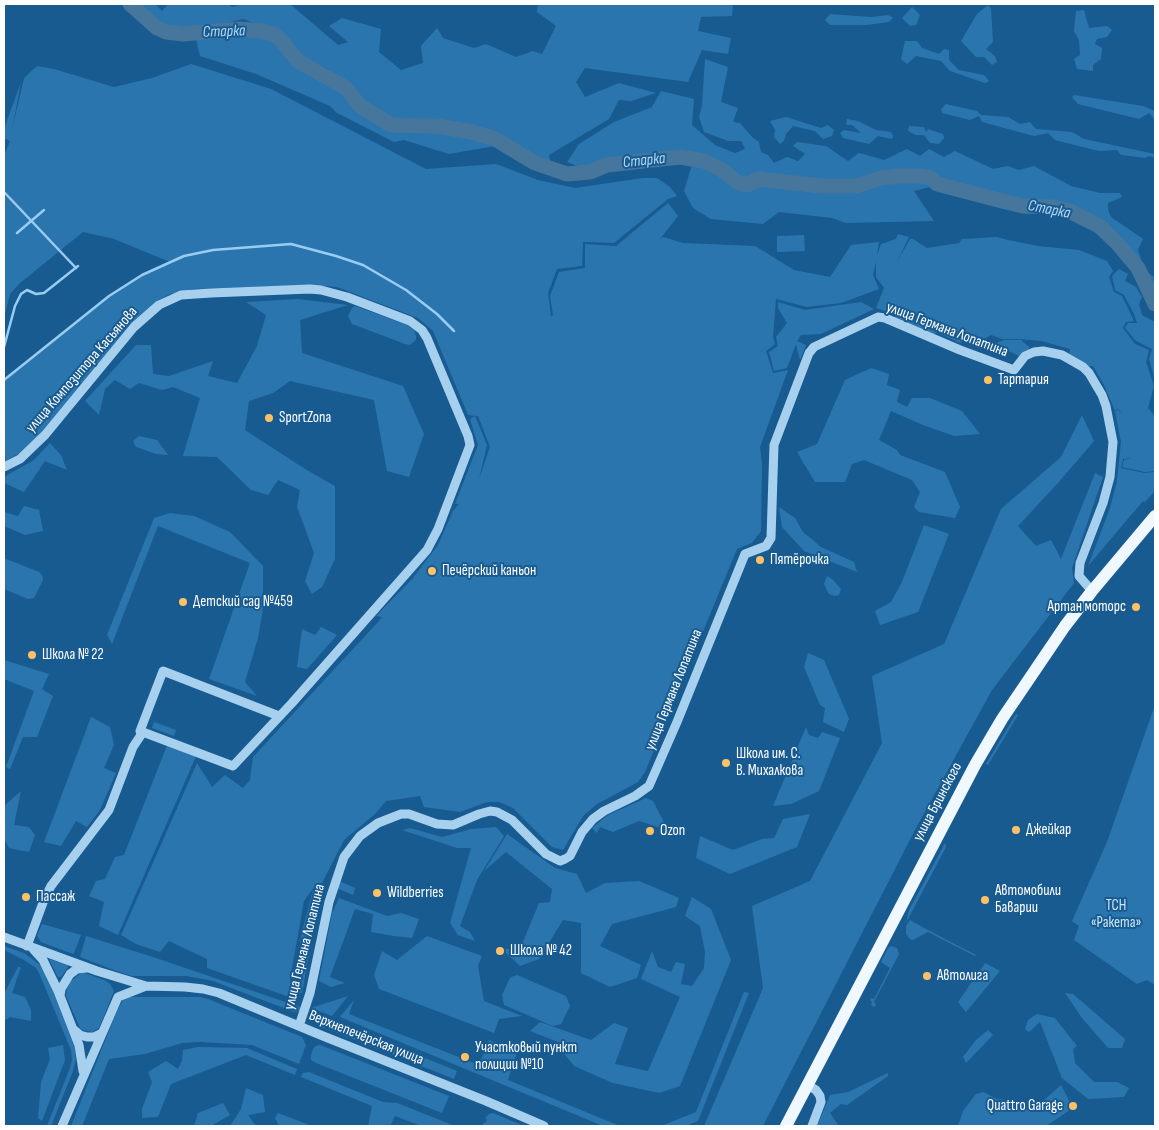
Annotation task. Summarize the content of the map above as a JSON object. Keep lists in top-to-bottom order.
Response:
{
  "streets": {
    "main road": ["улица Бринского"],
    "street": ["улица Германа Лопатина", "улица Композитора Касьянова", "Верхнепечёрская улица"]
  },
  "crossings": [
    ["улица Германа Лопатина", "улица Бринского"],
    ["улица Германа Лопатина", "Верхнепечёрская улица"]
  ],
  "water": ["Старка"],
  "parks": ["ТСН «Ракета»"],
  "places": [
    "Тартария",
    "SportZona",
    "Пятёрочка",
    "Печёрский каньон",
    "Детский сад №459",
    "Артан моторс",
    "Школа № 22",
    "Школа им. С. В. Михалкова",
    "Джейкар",
    "Ozon",
    "Wildberries",
    "Пассаж",
    "Автомобили Баварии",
    "Школа № 42",
    "Автолига",
    "Участковый пункт полиции №10",
    "Quattro Garage"
  ]
}
